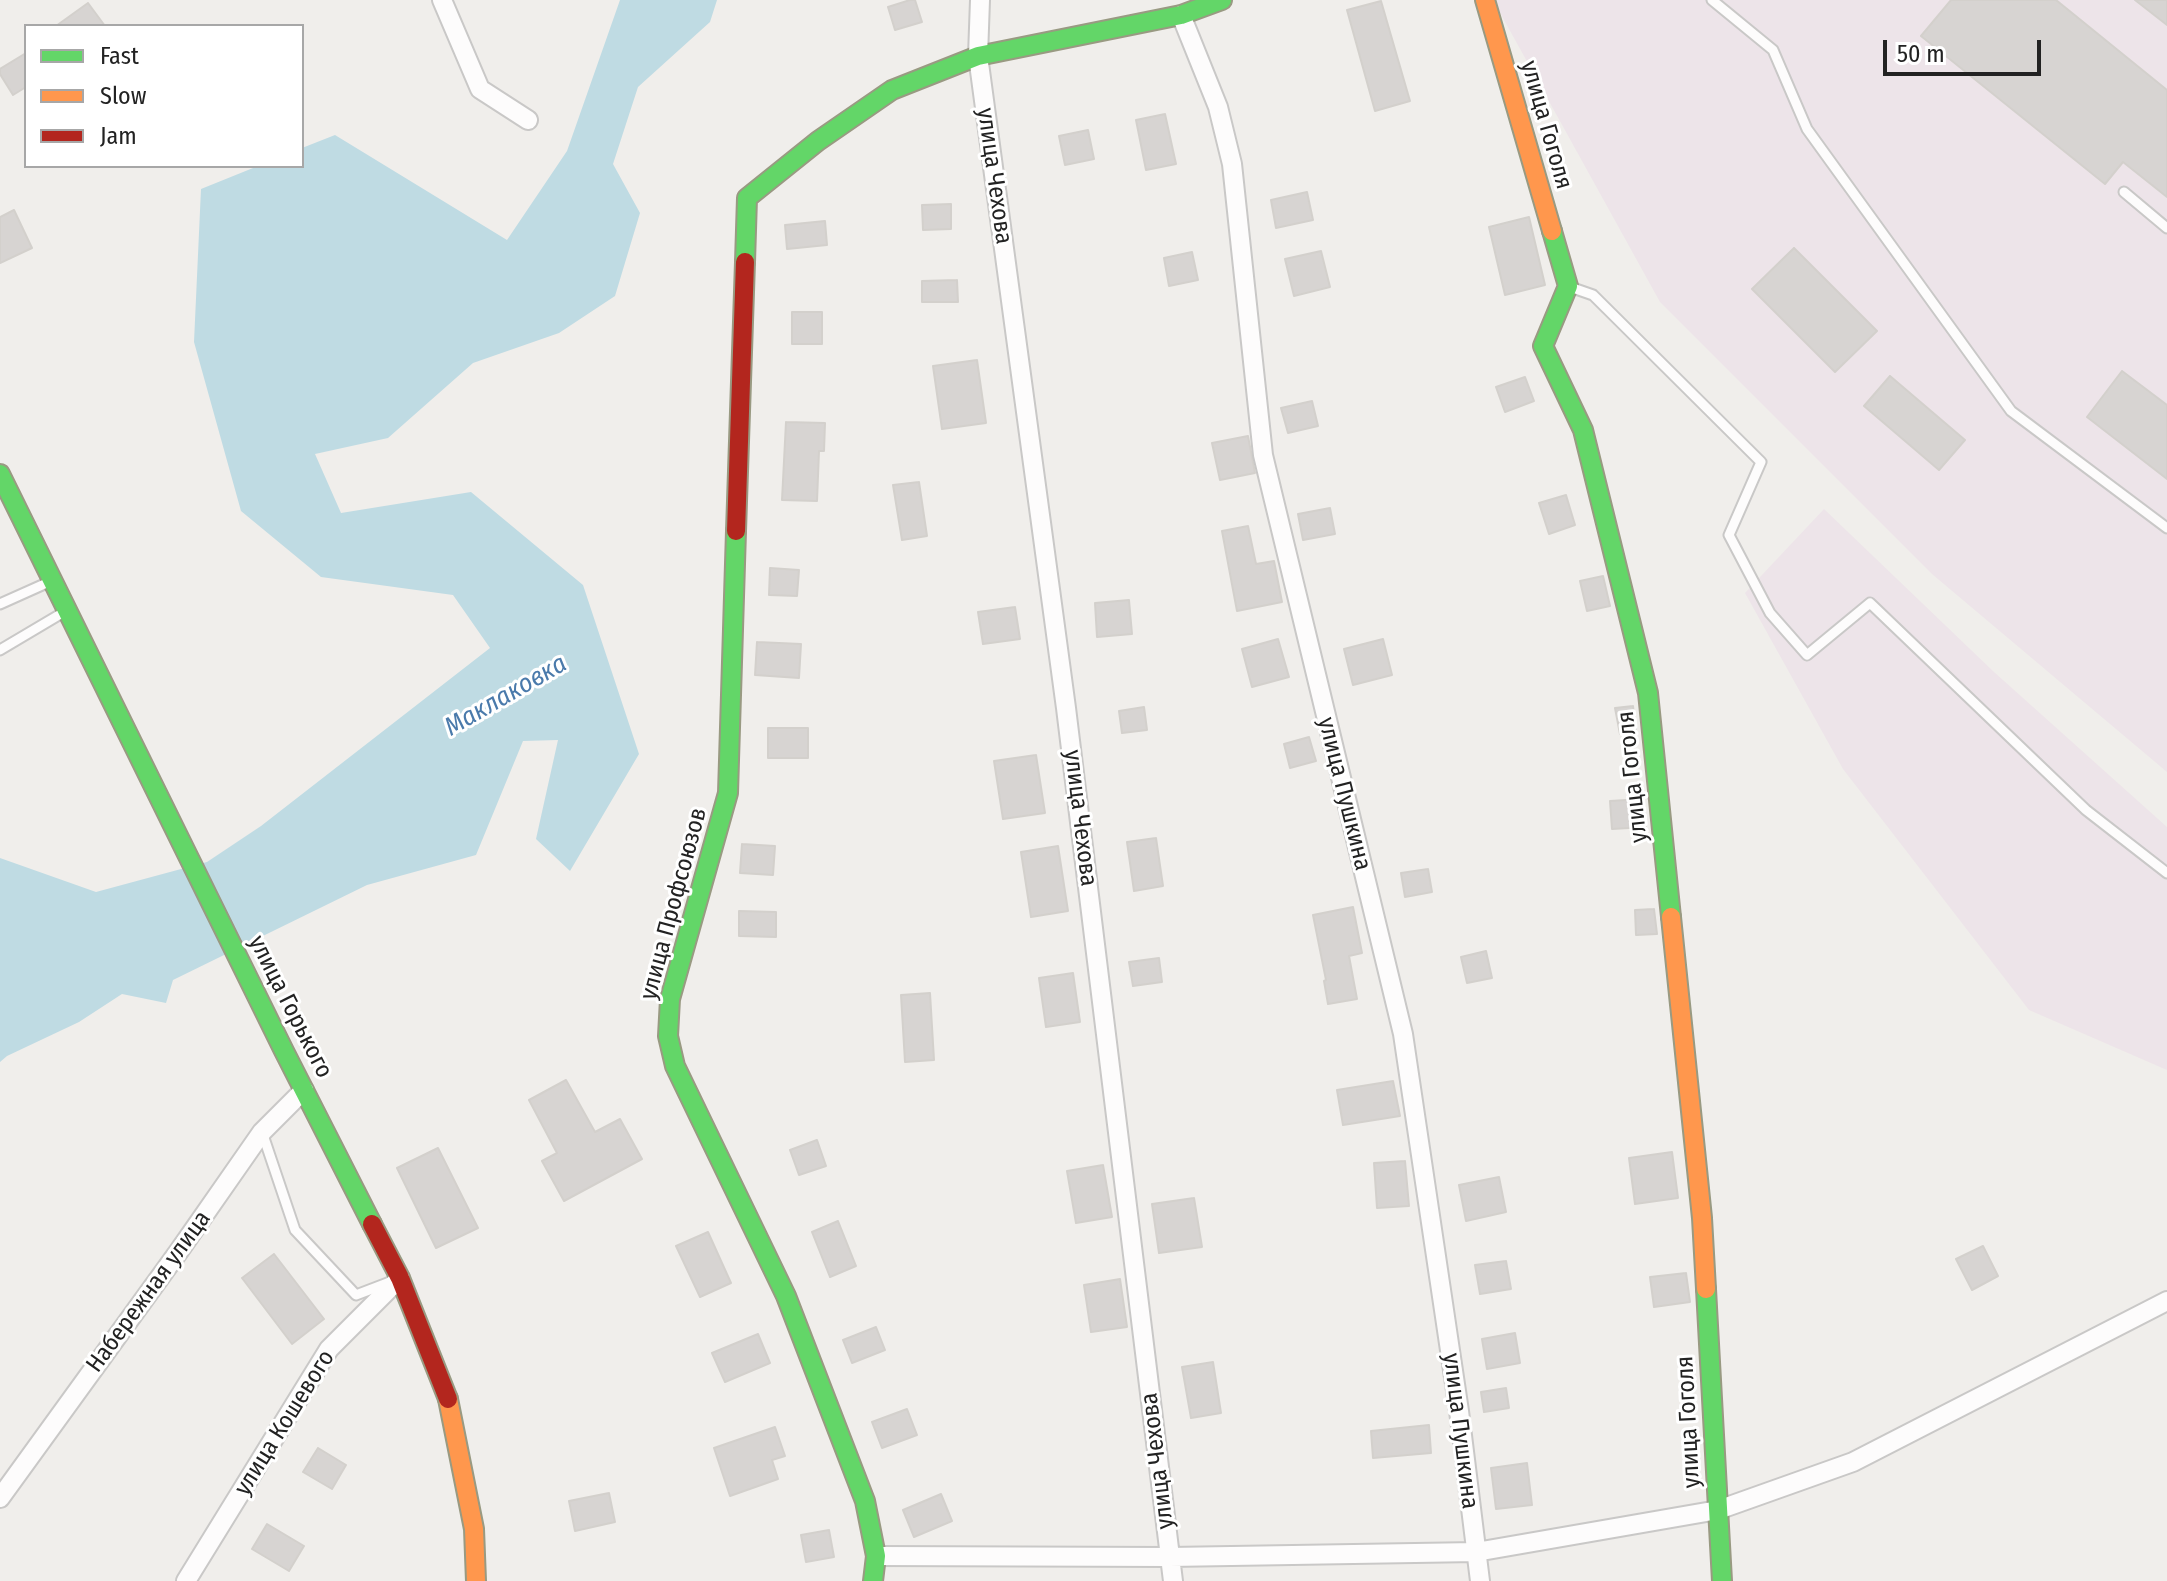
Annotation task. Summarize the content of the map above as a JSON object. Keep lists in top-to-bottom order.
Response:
{
  "streets": {
    "street": [
      "улица Гоголя",
      "улица Чехова",
      "улица Пушкина",
      "улица Профсоюзов",
      "улица Горького",
      "Набережная улица",
      "улица Кошевого"
    ]
  },
  "crossings": [
    ["улица Чехова", "улица Профсоюзов"],
    ["улица Горького", "Набережная улица"],
    ["улица Горького", "улица Кошевого"]
  ],
  "water": ["Маклаковка"],
  "legend": ["Fast", "Slow", "Jam"],
  "scale_bar": "50 m"
}
